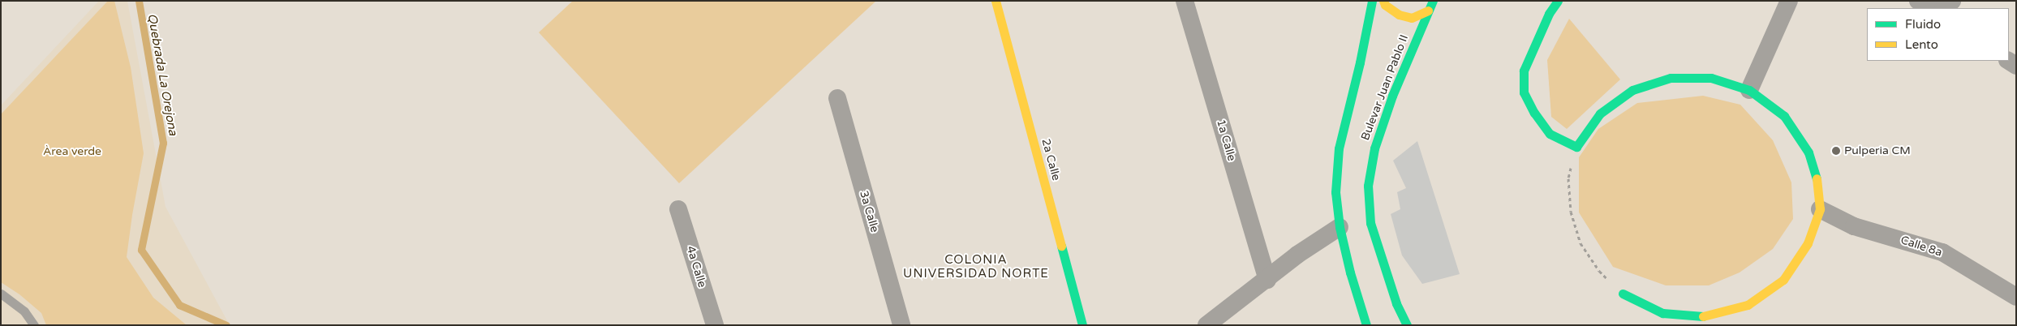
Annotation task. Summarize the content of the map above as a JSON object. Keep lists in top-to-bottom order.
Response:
{
  "streets": {
    "street": [
      "Bulevar Juan Pablo II",
      "1a Calle",
      "2a Calle",
      "3a Calle",
      "Calle 8a",
      "4a Calle"
    ]
  },
  "districts": ["COLONIA UNIVERSIDAD NORTE"],
  "water": ["Quebrada La Orejona"],
  "parks": ["Àrea verde"],
  "places": ["Pulperia CM"],
  "legend": ["Fluido", "Lento"]
}
